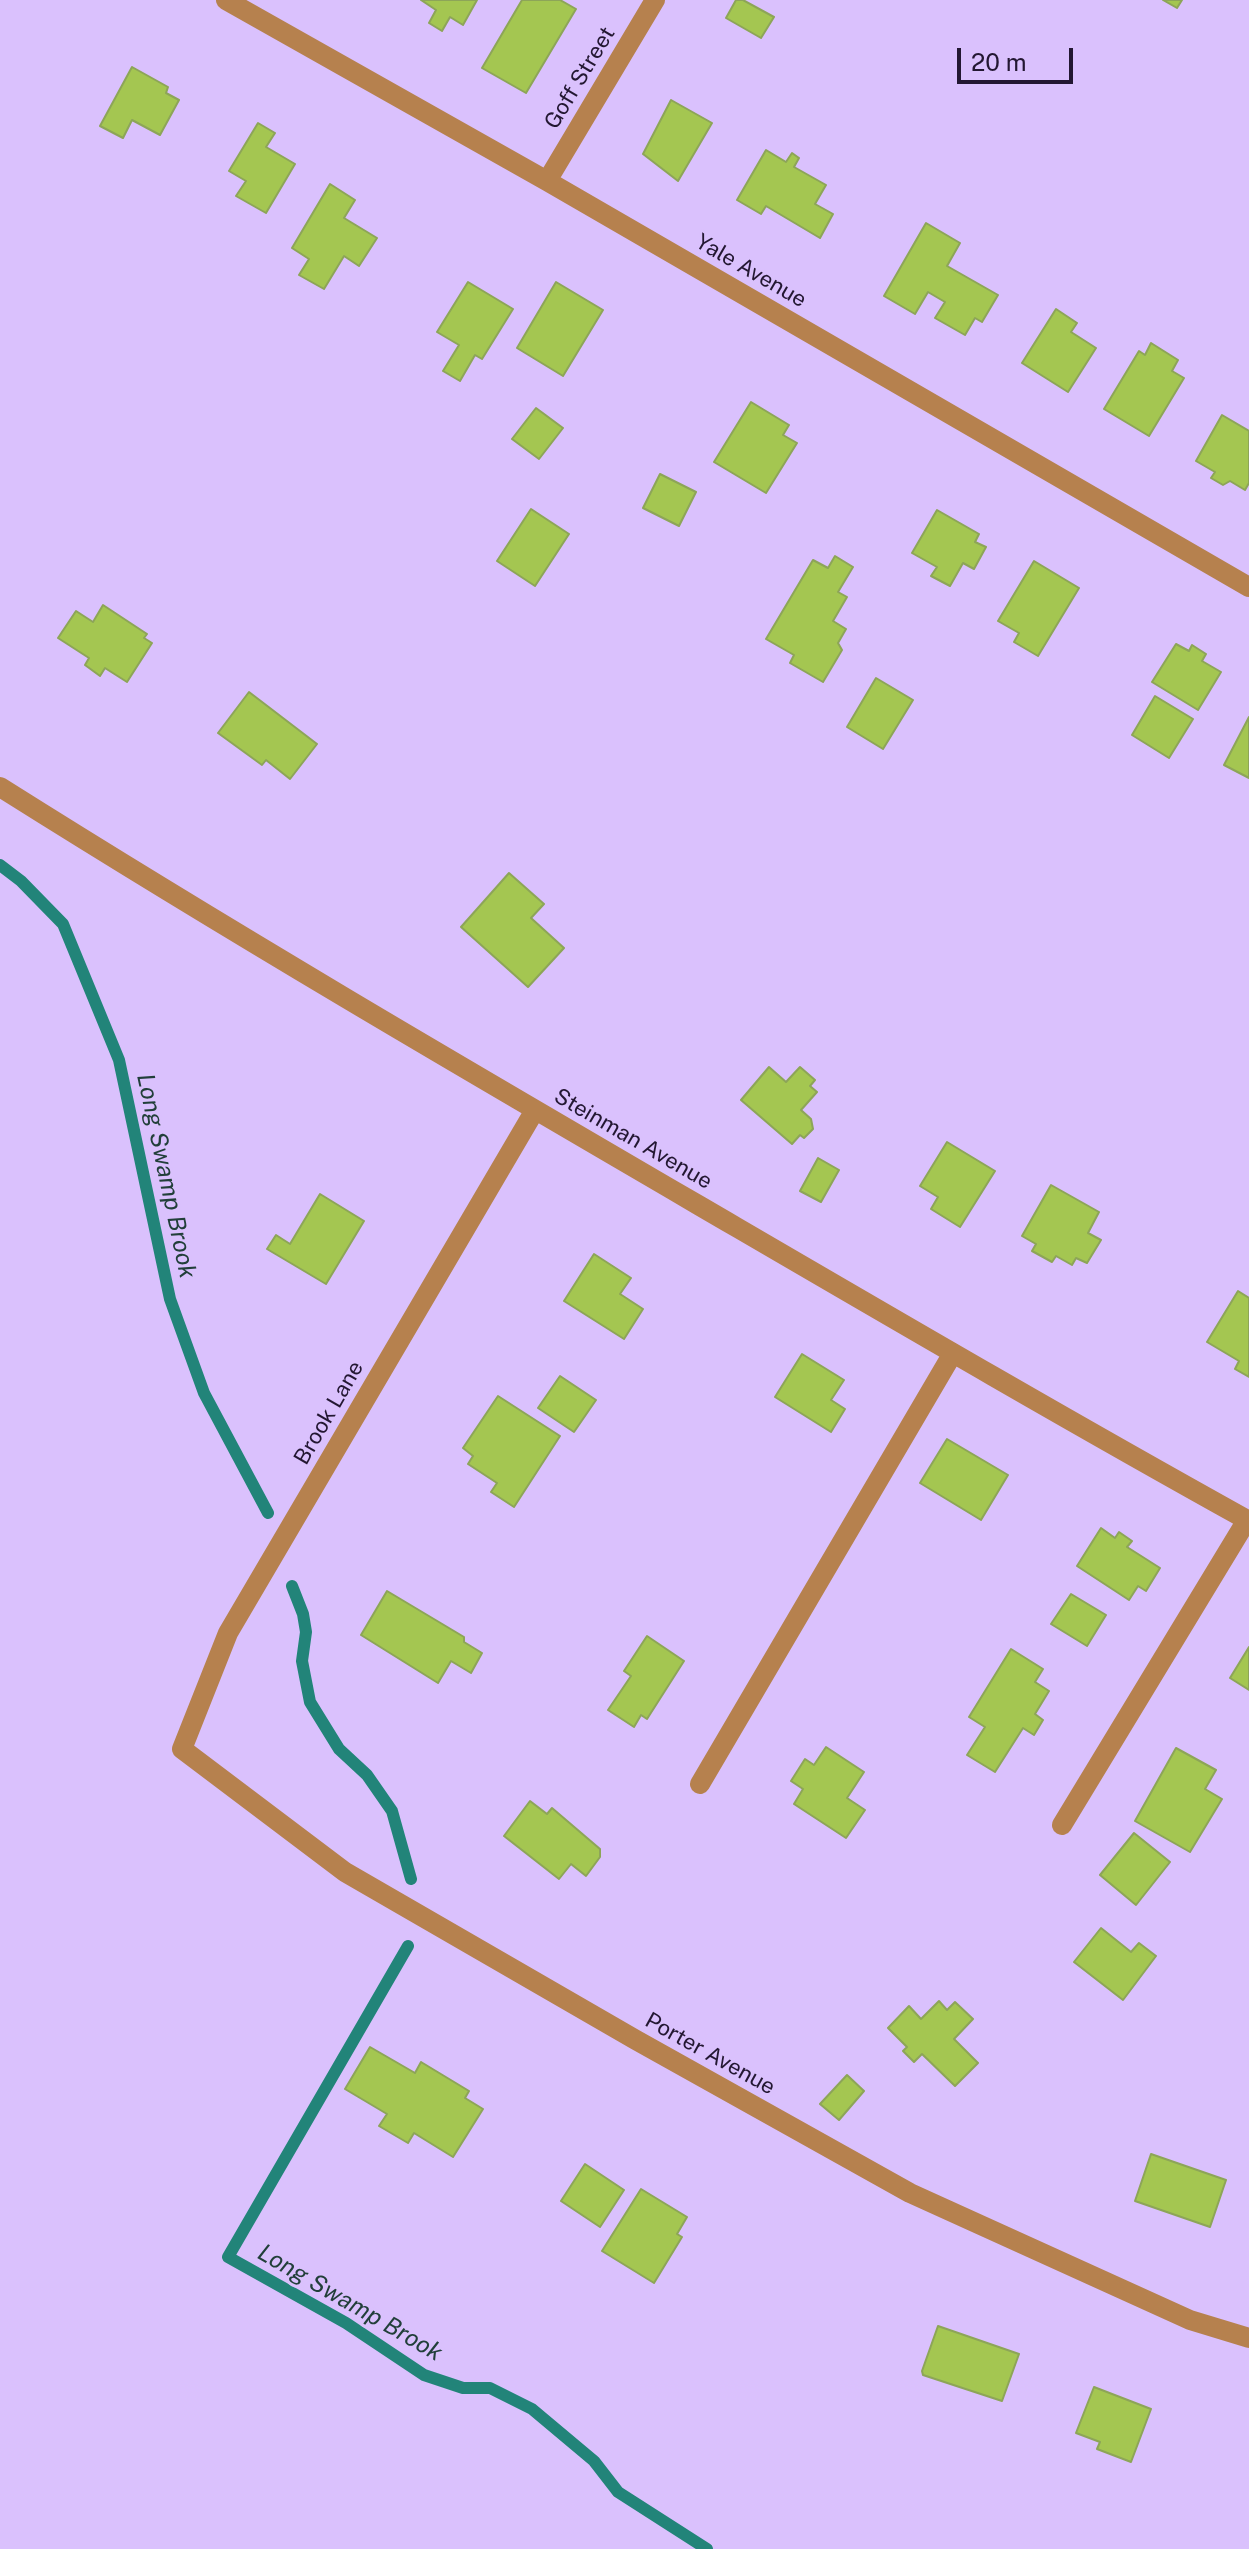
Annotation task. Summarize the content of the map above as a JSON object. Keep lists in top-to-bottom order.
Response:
{
  "streets": {
    "street": [
      "Goff Street",
      "Yale Avenue",
      "Steinman Avenue",
      "Brook Lane",
      "Porter Avenue"
    ]
  },
  "crossings": [
    ["Goff Street", "Yale Avenue"],
    ["Steinman Avenue", "Brook Lane"],
    ["Brook Lane", "Porter Avenue"]
  ],
  "water": ["Long Swamp Brook"],
  "scale_bar": "20 m"
}
